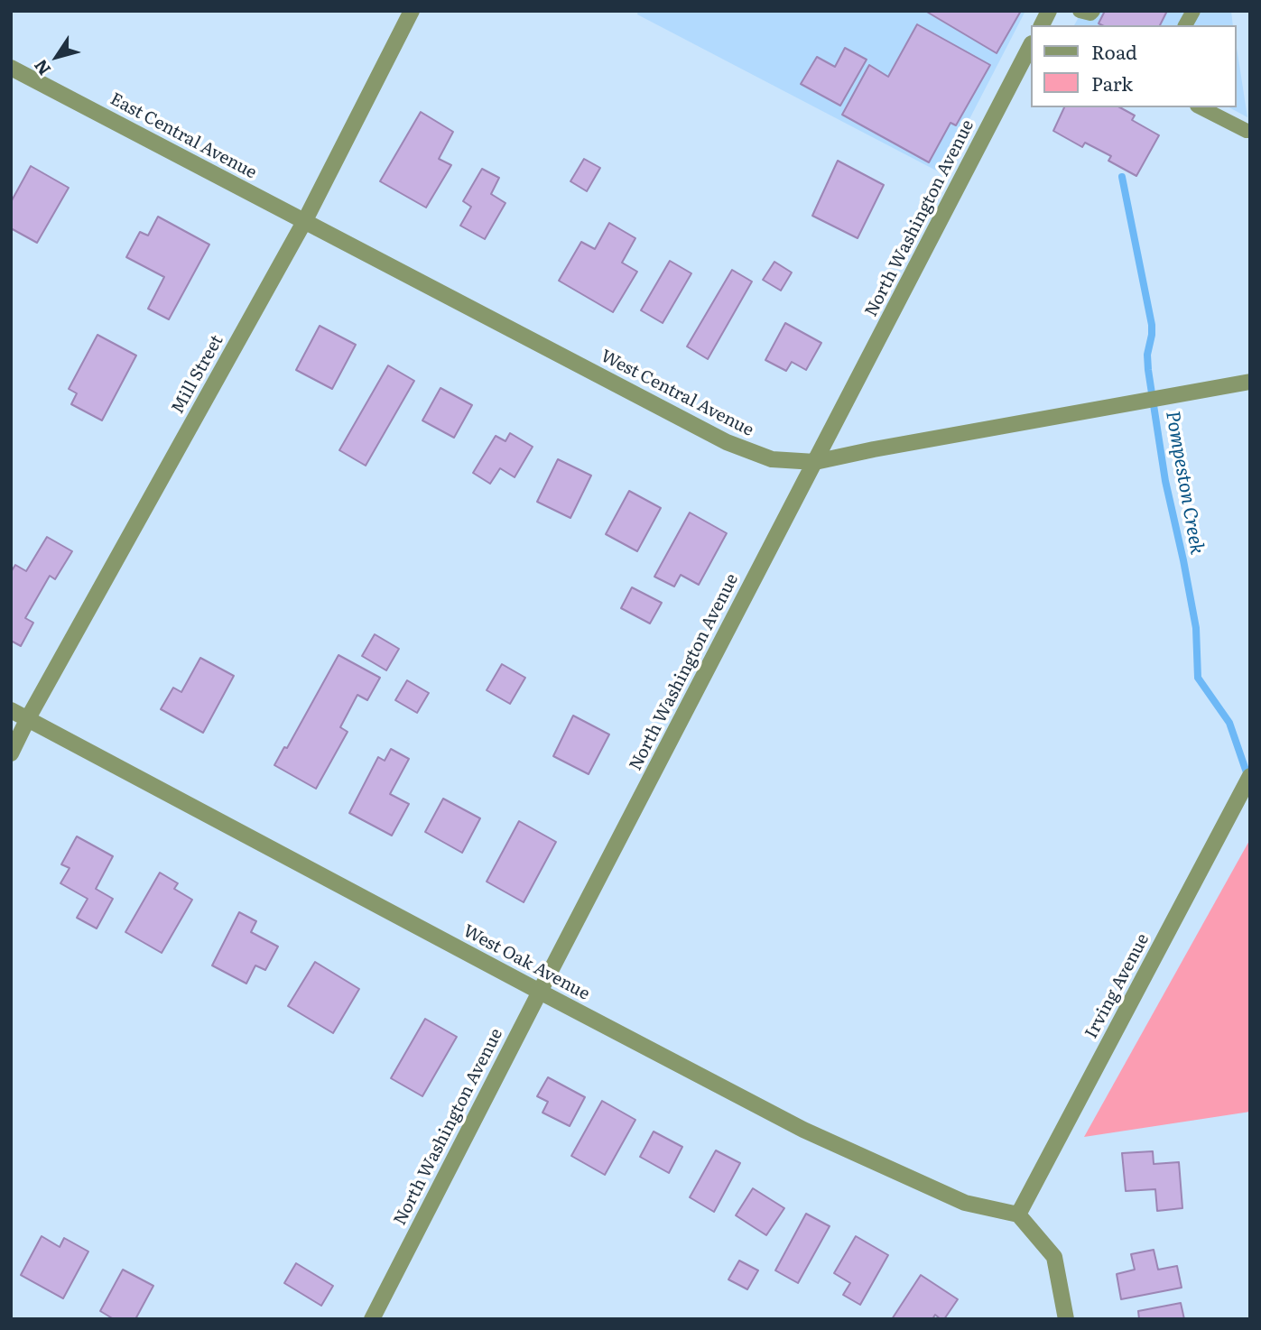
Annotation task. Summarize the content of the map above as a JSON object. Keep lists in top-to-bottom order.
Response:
{
  "streets": {
    "street": [
      "East Central Avenue",
      "North Washington Avenue",
      "Mill Street",
      "West Central Avenue",
      "West Oak Avenue",
      "Irving Avenue"
    ]
  },
  "crossings": [
    ["East Central Avenue", "Mill Street"],
    ["East Central Avenue", "West Central Avenue"],
    ["North Washington Avenue", "West Central Avenue"],
    ["North Washington Avenue", "West Oak Avenue"],
    ["Mill Street", "West Central Avenue"],
    ["Mill Street", "West Oak Avenue"],
    ["West Oak Avenue", "Irving Avenue"]
  ],
  "water": ["Pompeston Creek"],
  "legend": ["Road", "Park"],
  "north": "bottom left"
}
